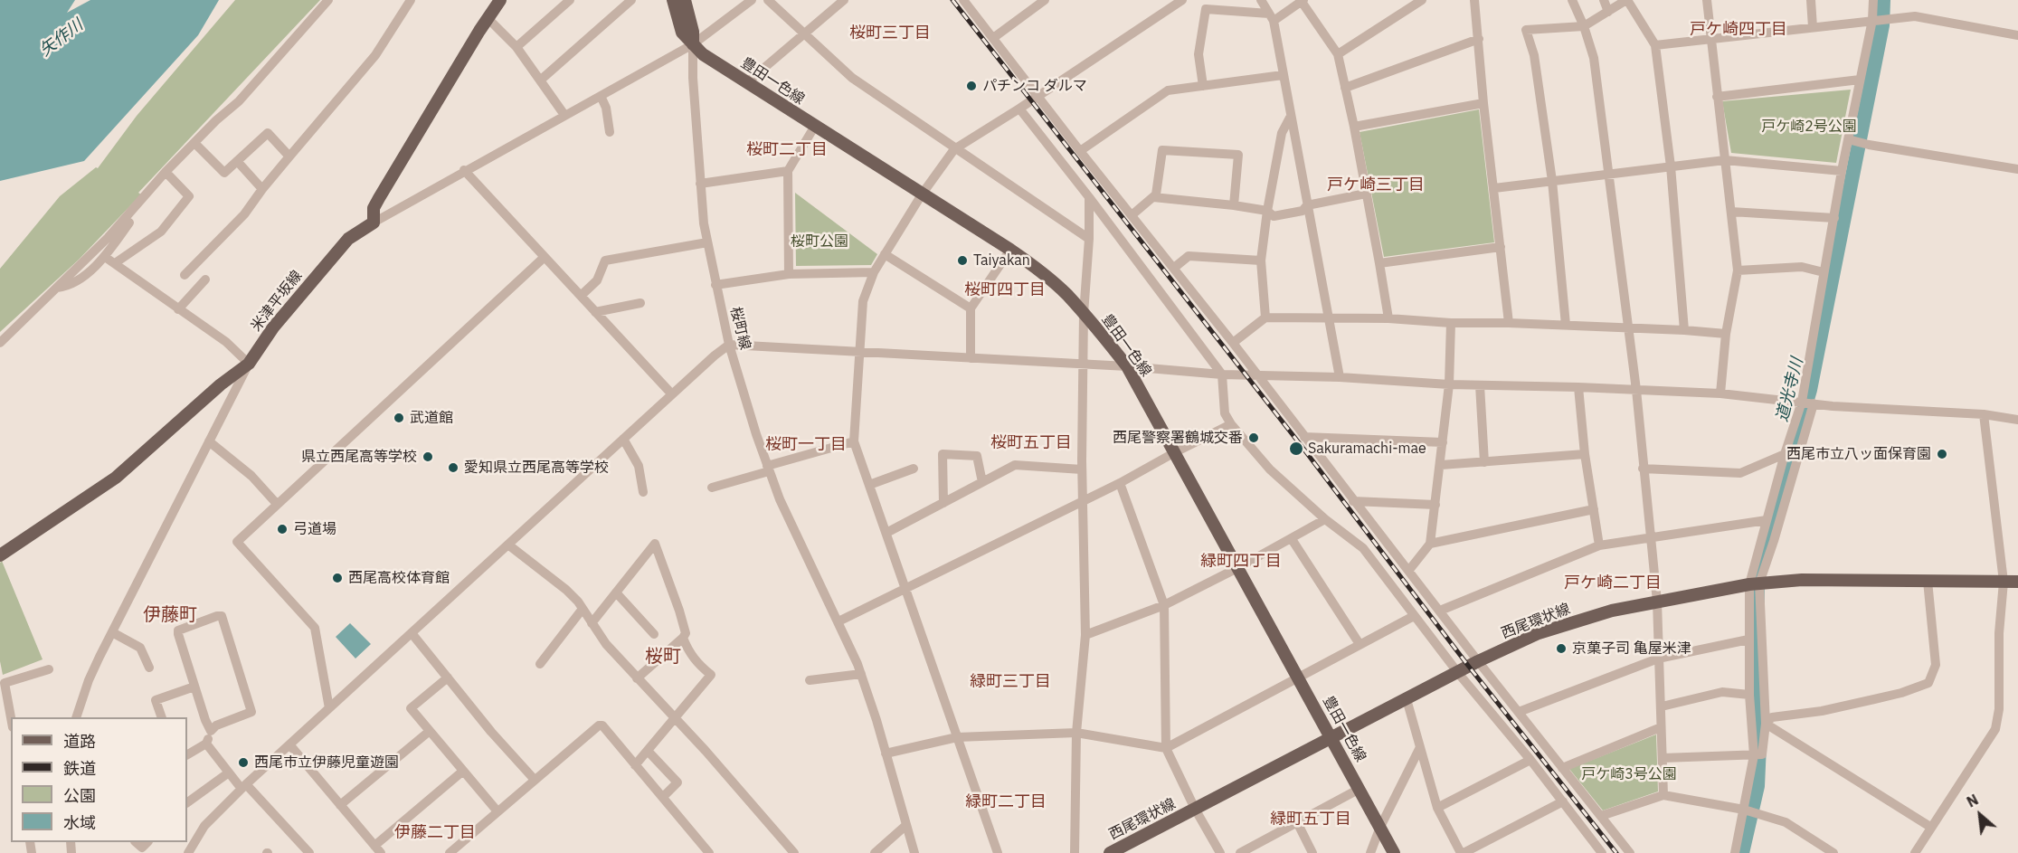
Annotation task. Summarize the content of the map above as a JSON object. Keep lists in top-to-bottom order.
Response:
{
  "streets": {
    "main road": ["豊田一色線", "米津平坂線", "西尾環状線"],
    "street": ["桜町線"]
  },
  "crossings": [
    ["豊田一色線", "桜町線"],
    ["豊田一色線", "西尾環状線"]
  ],
  "districts": [
    "戸ケ崎四丁目",
    "桜町三丁目",
    "桜町二丁目",
    "戸ケ崎三丁目",
    "桜町四丁目",
    "桜町五丁目",
    "桜町一丁目",
    "緑町四丁目",
    "戸ケ崎二丁目",
    "伊藤町",
    "桜町",
    "緑町三丁目",
    "緑町二丁目",
    "緑町五丁目",
    "伊藤二丁目"
  ],
  "water": ["矢作川", "道光寺川"],
  "parks": ["戸ケ崎2号公園", "桜町公園", "戸ケ崎3号公園"],
  "places": [
    "パチンコ ダルマ",
    "Taiyakan",
    "武道館",
    "西尾警察署鶴城交番",
    "Sakuramachi-mae",
    "西尾市立八ッ面保育園",
    "県立西尾高等学校",
    "愛知県立西尾高等学校",
    "弓道場",
    "西尾高校体育館",
    "京菓子司 亀屋米津",
    "西尾市立伊藤児童遊園"
  ],
  "legend": [
    "道路",
    "鉄道",
    "公園",
    "水域"
  ],
  "north": "top left"
}
